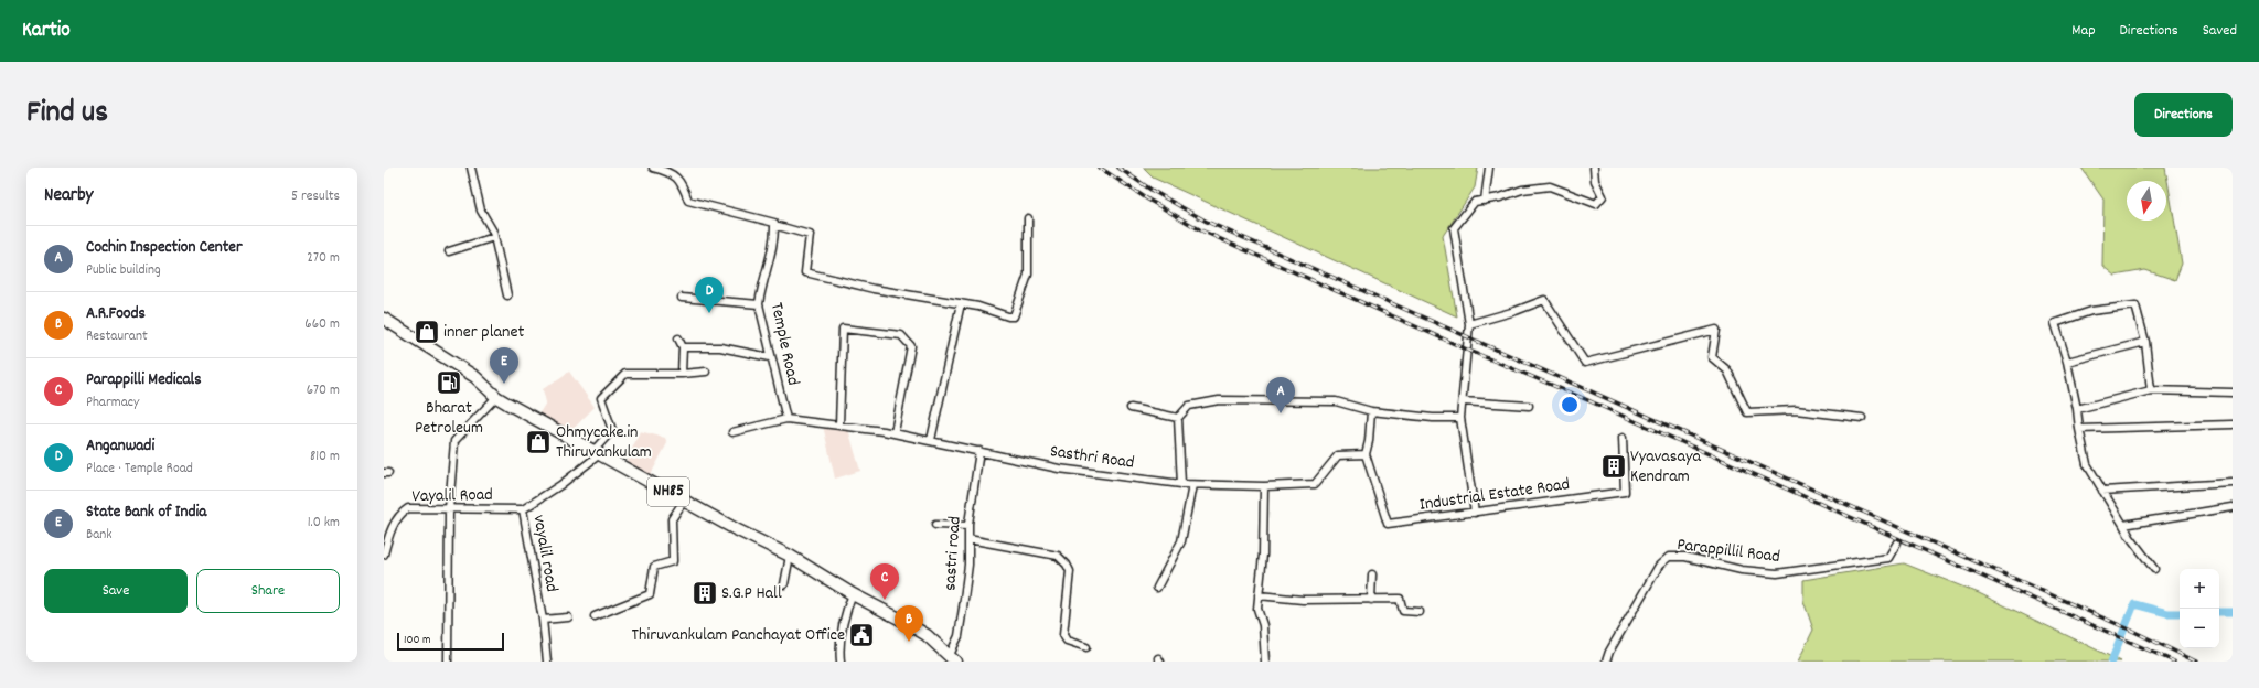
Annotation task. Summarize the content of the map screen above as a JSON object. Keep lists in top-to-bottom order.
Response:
{
  "streets": {
    "highway": ["NH85"],
    "street": [
      "Temple Road",
      "Sasthri Road",
      "Industrial Estate Road",
      "Vayalil Road",
      "Parappillil Road",
      "vayalil road",
      "sastri road"
    ]
  },
  "crossings": [
    ["Sasthri Road", "Industrial Estate Road"],
    ["Sasthri Road", "sastri road"],
    ["NH85", "vayalil road"],
    ["NH85", "sastri road"],
    ["Vayalil Road", "vayalil road"]
  ],
  "places": {
    "shop": ["inner planet", "Ohmycake.in Thiruvankulam"],
    "fuel station": ["Bharat Petroleum"],
    "building": ["Vyavasaya Kendram", "S.G.P Hall"],
    "public building": ["Thiruvankulam Panchayat Office"]
  },
  "scale_bar": "100 m",
  "north": "bottom",
  "page": {
    "header": "Kartio",
    "nav": ["Map", "Directions", "Saved"],
    "title": "Find us",
    "buttons": [
      "Directions",
      ["Save", "Share"]
    ],
    "heading": ["Nearby", "5 results"],
    "list": [
      {
        "mark": "A",
        "name": "Cochin Inspection Center",
        "note": "Public building",
        "value": "270 m"
      },
      {
        "mark": "B",
        "name": "A.R.Foods",
        "note": "Restaurant",
        "value": "660 m"
      },
      {
        "mark": "C",
        "name": "Parappilli Medicals",
        "note": "Pharmacy",
        "value": "670 m"
      },
      {
        "mark": "D",
        "name": "Anganwadi",
        "note": "Place · Temple Road",
        "value": "810 m"
      },
      {
        "mark": "E",
        "name": "State Bank of India",
        "note": "Bank",
        "value": "1.0 km"
      }
    ],
    "pins": [
      "D",
      "E",
      "A",
      "C",
      "B"
    ],
    "map_buttons": ["+", "−"],
    "scale": "100 m"
  }
}
